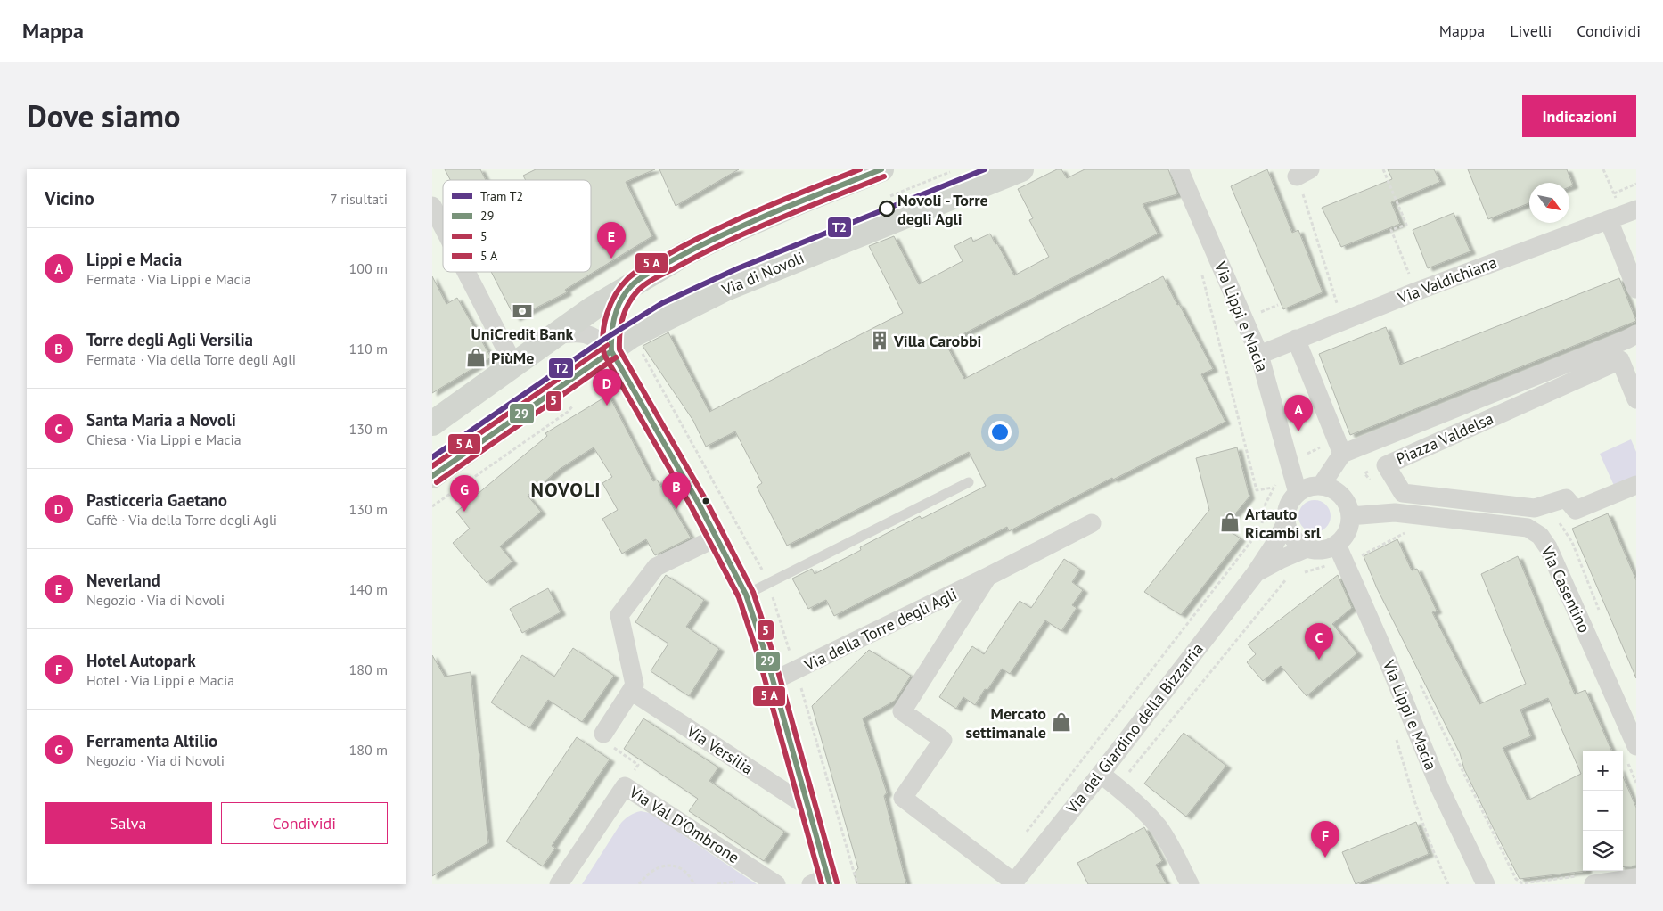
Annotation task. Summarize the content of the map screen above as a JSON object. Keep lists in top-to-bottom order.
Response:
{
  "streets": {
    "street": [
      "Via di Novoli",
      "Via Valdichiana",
      "Via Lippi e Macia",
      "Piazza Valdelsa",
      "Via Casentino",
      "Via della Torre degli Agli",
      "Via del Giardino della Bizzarria",
      "Via Versilia",
      "Via Val D'Ombrone"
    ]
  },
  "crossings": [
    ["Via Valdichiana", "Via Lippi e Macia"],
    ["Via Lippi e Macia", "Via Casentino"],
    ["Via Lippi e Macia", "Via del Giardino della Bizzarria"],
    ["Via Casentino", "Via del Giardino della Bizzarria"],
    ["Via della Torre degli Agli", "Via del Giardino della Bizzarria"]
  ],
  "districts": ["NOVOLI"],
  "places": {
    "other": ["Novoli - Torre degli Agli"],
    "bank": ["UniCredit Bank"],
    "building": ["Villa Carobbi"],
    "shop": ["PiùMe", "Artauto Ricambi srl", "Mercato settimanale"]
  },
  "lines": ["tram line T2", "transit line 29", "transit line 5"],
  "legend": [
    "Tram T2",
    "29",
    "5",
    "5 A"
  ],
  "north": "bottom right",
  "page": {
    "header": "Mappa",
    "nav": ["Mappa", "Livelli", "Condividi"],
    "title": "Dove siamo",
    "buttons": [
      "Indicazioni",
      ["Salva", "Condividi"]
    ],
    "heading": ["Vicino", "7 risultati"],
    "pins": [
      "E",
      "D",
      "A",
      "B",
      "G",
      "C",
      "F"
    ],
    "list": [
      {
        "mark": "A",
        "name": "Lippi e Macia",
        "note": "Fermata · Via Lippi e Macia",
        "value": "100 m"
      },
      {
        "mark": "B",
        "name": "Torre degli Agli Versilia",
        "note": "Fermata · Via della Torre degli Agli",
        "value": "110 m"
      },
      {
        "mark": "C",
        "name": "Santa Maria a Novoli",
        "note": "Chiesa · Via Lippi e Macia",
        "value": "130 m"
      },
      {
        "mark": "D",
        "name": "Pasticceria Gaetano",
        "note": "Caffè · Via della Torre degli Agli",
        "value": "130 m"
      },
      {
        "mark": "E",
        "name": "Neverland",
        "note": "Negozio · Via di Novoli",
        "value": "140 m"
      },
      {
        "mark": "F",
        "name": "Hotel Autopark",
        "note": "Hotel · Via Lippi e Macia",
        "value": "180 m"
      },
      {
        "mark": "G",
        "name": "Ferramenta Altilio",
        "note": "Negozio · Via di Novoli",
        "value": "180 m"
      }
    ],
    "map_buttons": ["+", "−"]
  }
}
